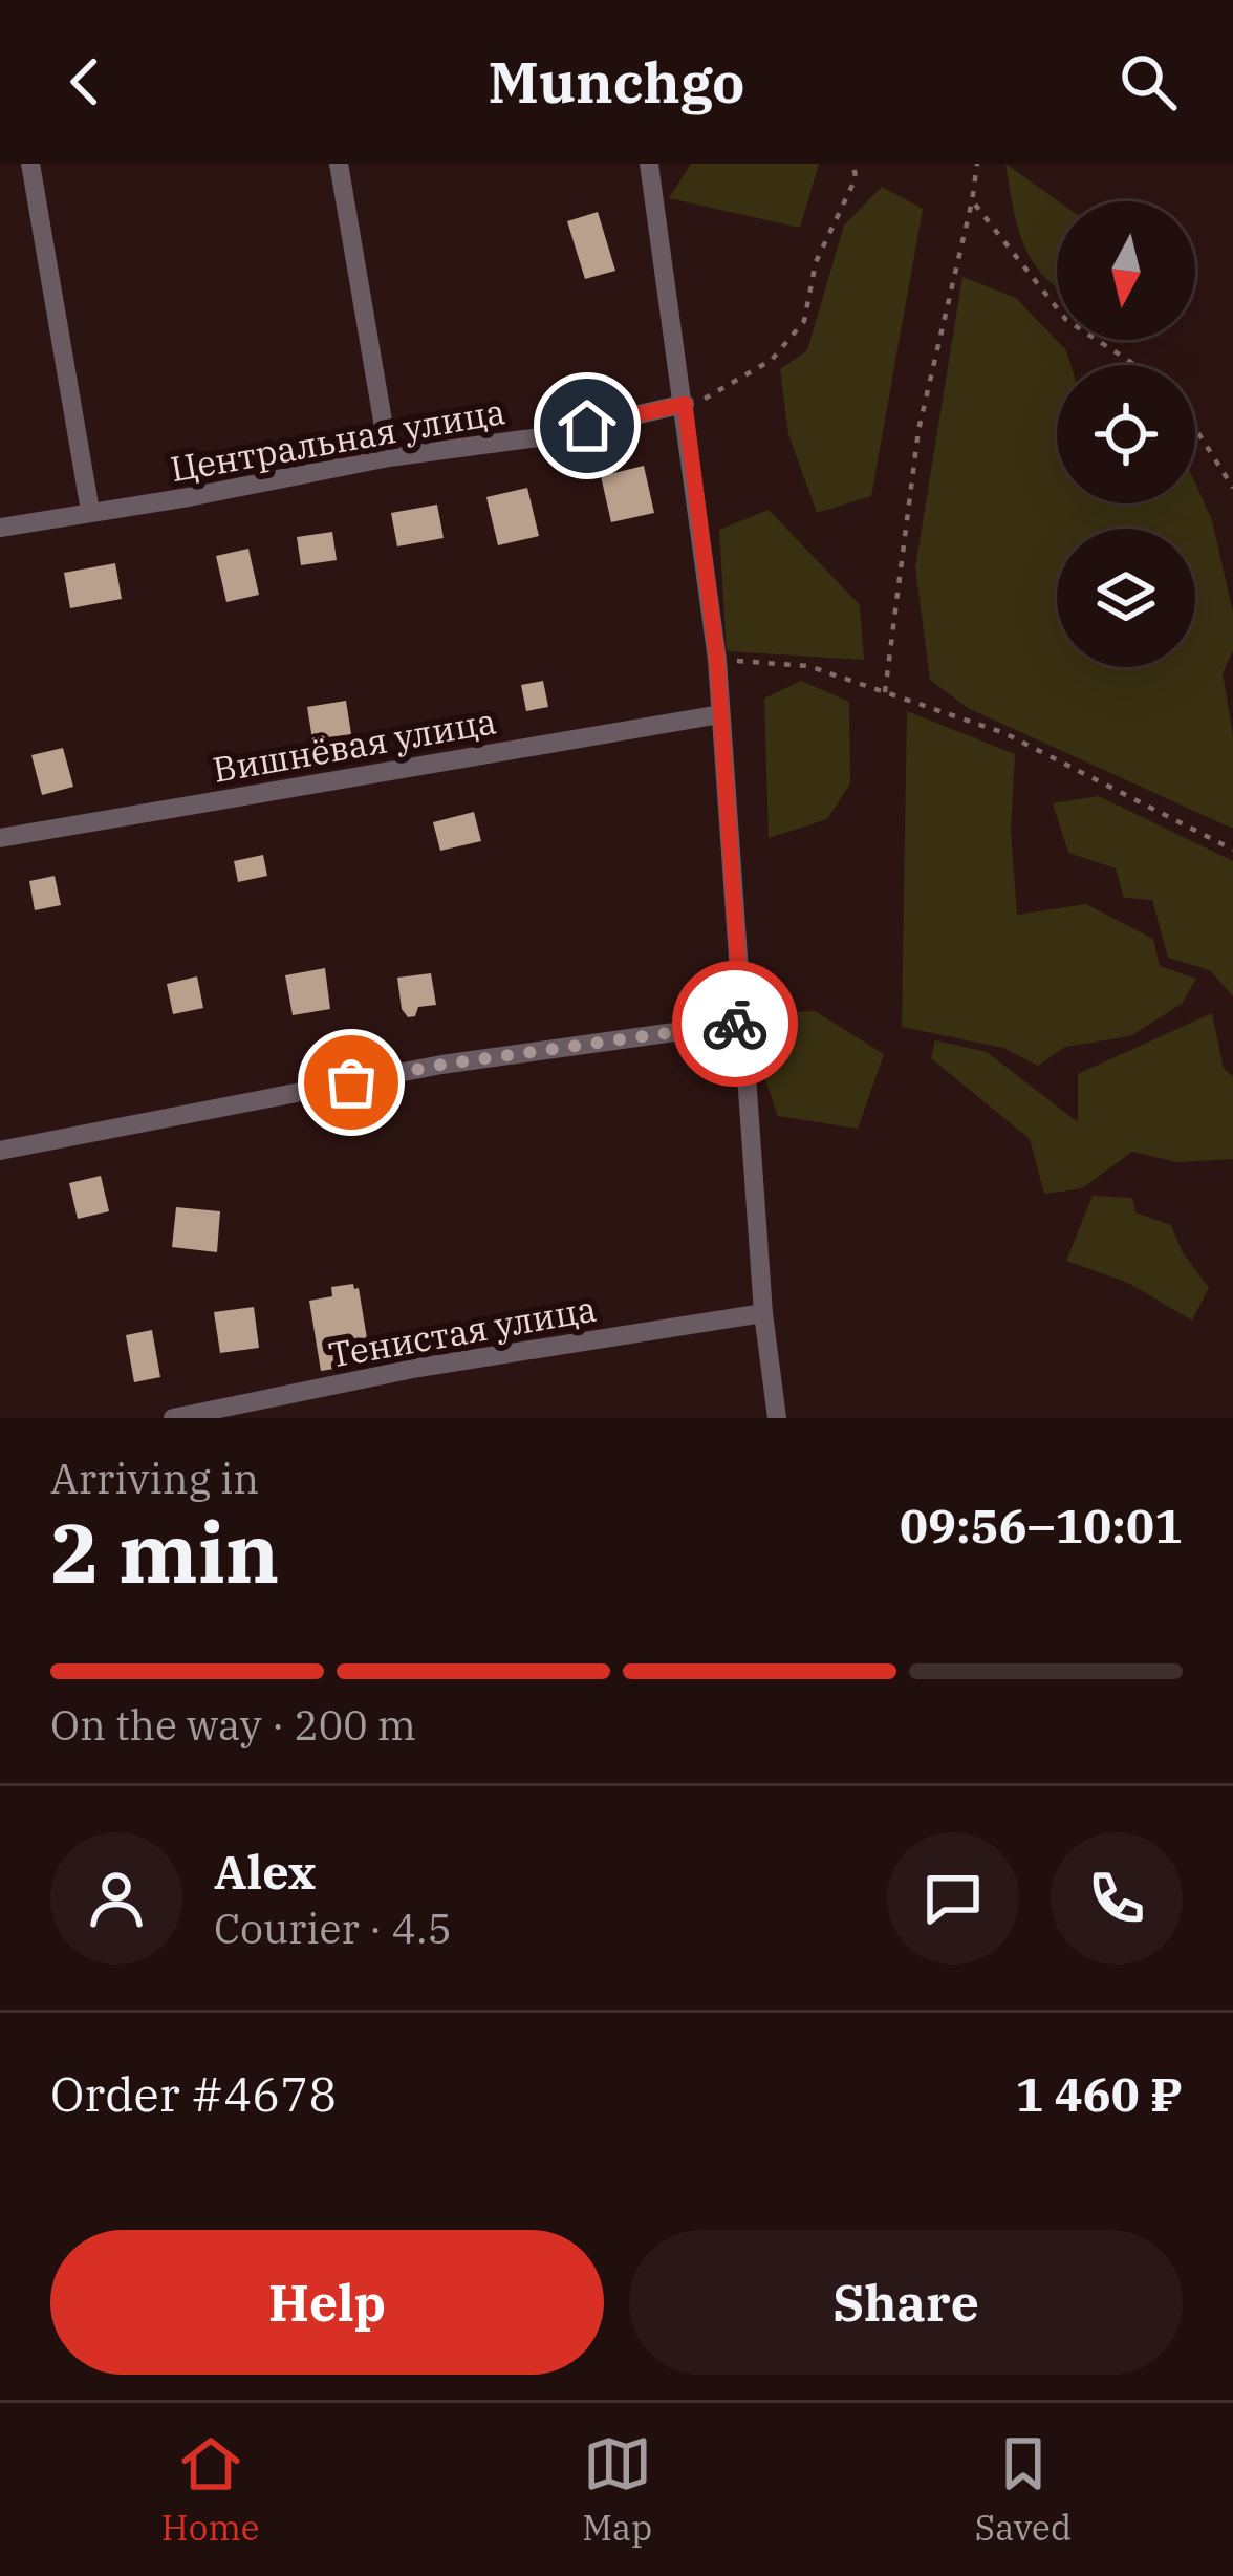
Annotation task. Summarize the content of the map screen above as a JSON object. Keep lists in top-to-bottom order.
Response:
{
  "streets": {
    "street": ["Центральная улица", "Вишнёвая улица", "Тенистая улица"]
  },
  "north": "bottom",
  "page": {
    "header": "Munchgo",
    "heading": ["2 min", "Arriving in", "09:56–10:01"],
    "panel": [
      "Alex",
      "Courier · 4.5",
      "Order #4678",
      "1 460 ₽"
    ],
    "bar": "On the way · 200 m",
    "buttons": ["Help", "Share"],
    "tabs": ["Home", "Map", "Saved"]
  }
}
